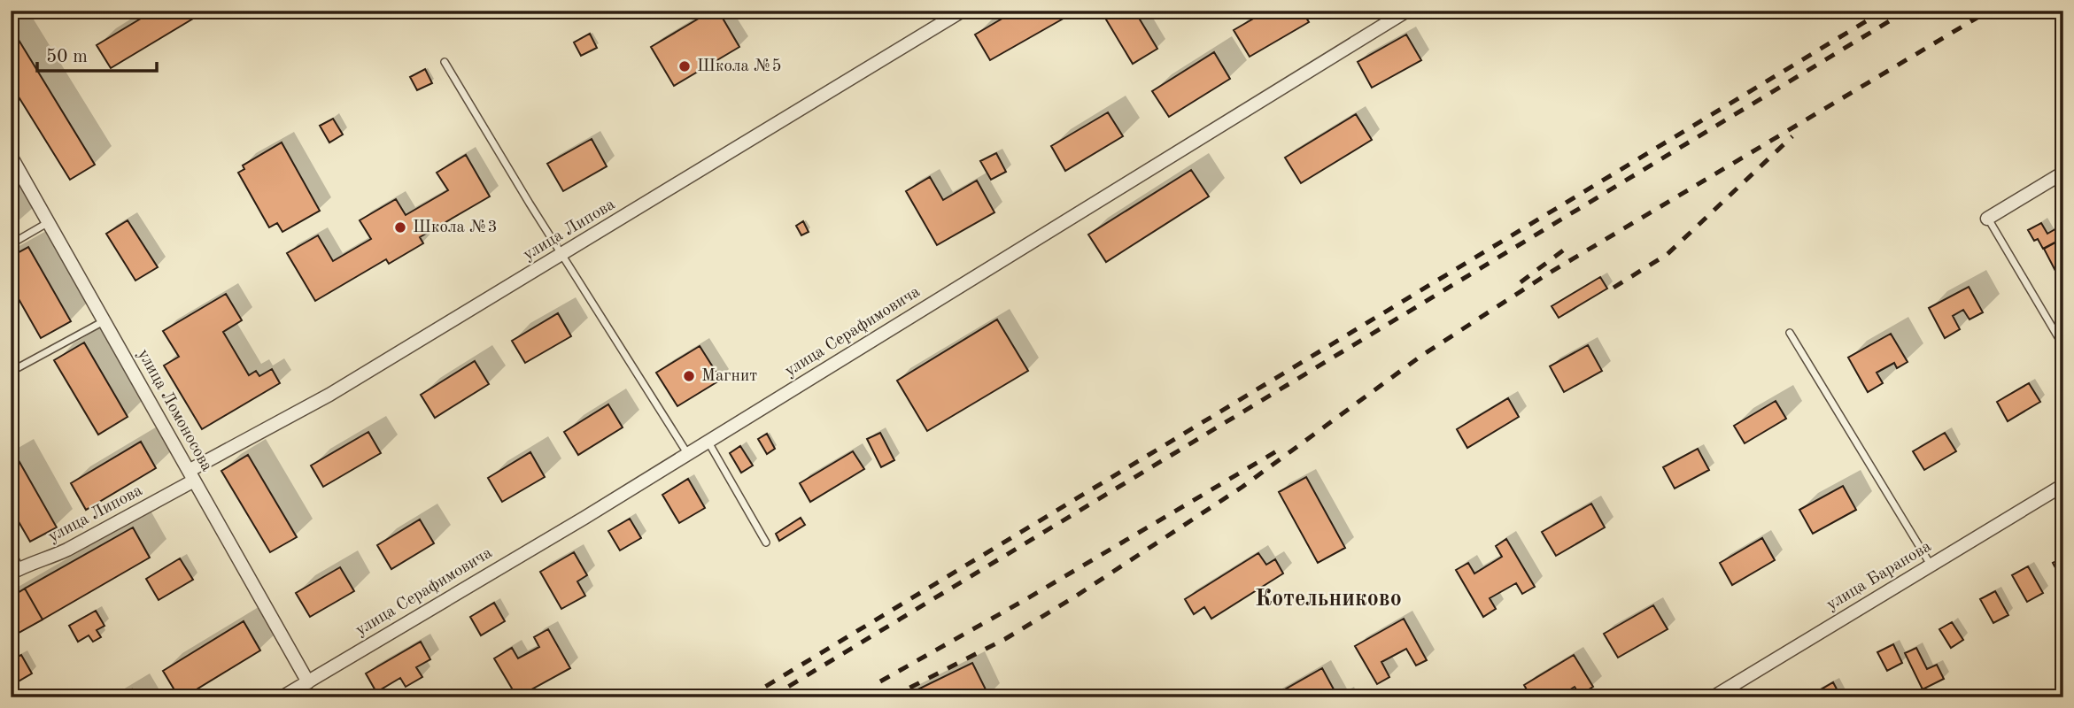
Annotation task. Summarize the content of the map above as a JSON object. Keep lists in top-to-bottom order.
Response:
{
  "streets": {
    "street": [
      "улица Липова",
      "улица Серафимовича",
      "улица Ломоносова",
      "улица Баранова"
    ]
  },
  "crossings": [
    ["улица Липова", "улица Ломоносова"],
    ["улица Серафимовича", "улица Ломоносова"]
  ],
  "districts": ["Котельниково"],
  "places": ["Школа №5", "Школа №3", "Магнит"],
  "scale_bar": "50 m"
}
